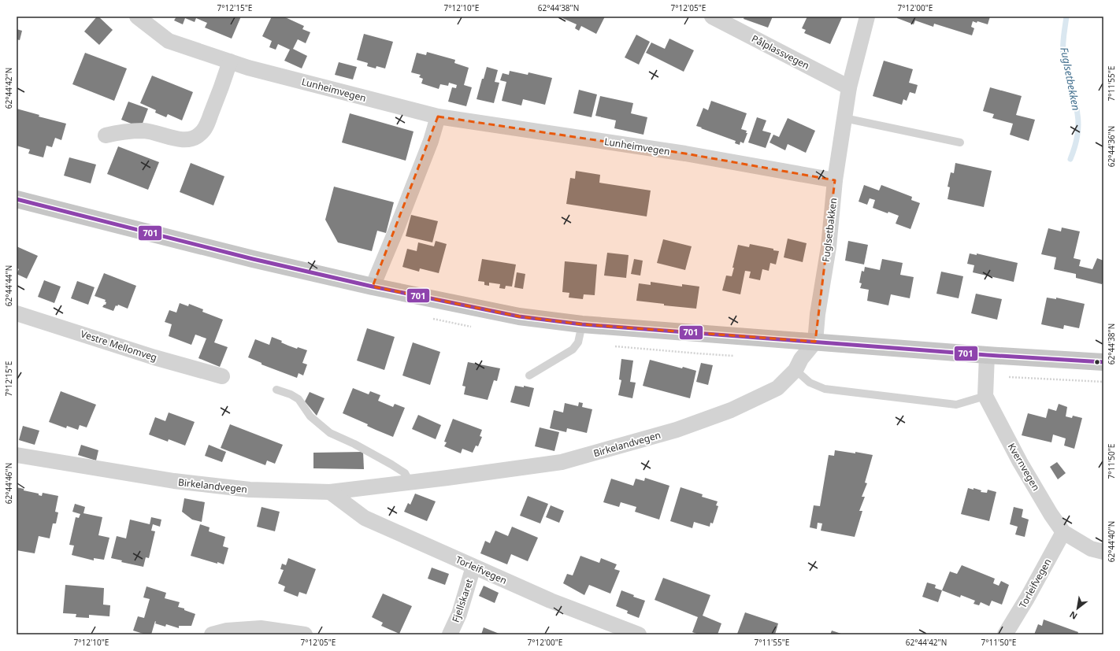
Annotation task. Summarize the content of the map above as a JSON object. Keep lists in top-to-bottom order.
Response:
{
  "streets": {
    "street": [
      "Pålplassvegen",
      "Lunheimvegen",
      "Fuglsetbakken",
      "Vestre Mellomveg",
      "Birkelandvegen",
      "Kvernvegen",
      "Torleifvegen",
      "Fjellskaret"
    ]
  },
  "crossings": [
    ["Pålplassvegen", "Fuglsetbakken"],
    ["Lunheimvegen", "Fuglsetbakken"],
    ["Fuglsetbakken", "Birkelandvegen"],
    ["Birkelandvegen", "Torleifvegen"],
    ["Kvernvegen", "Torleifvegen"],
    ["Torleifvegen", "Fjellskaret"]
  ],
  "water": ["Fuglsetbekken"],
  "lines": ["transit line 701"],
  "north": "bottom left",
  "coordinates": [
    "7°12'15\"E",
    "7°12'10\"E",
    "62°44'38\"N",
    "7°12'05\"E",
    "7°12'00\"E",
    "7°11'55\"E",
    "62°44'42\"N",
    "62°44'36\"N",
    "62°44'44\"N",
    "7°11'50\"E",
    "62°44'46\"N",
    "62°44'40\"N"
  ]
}
